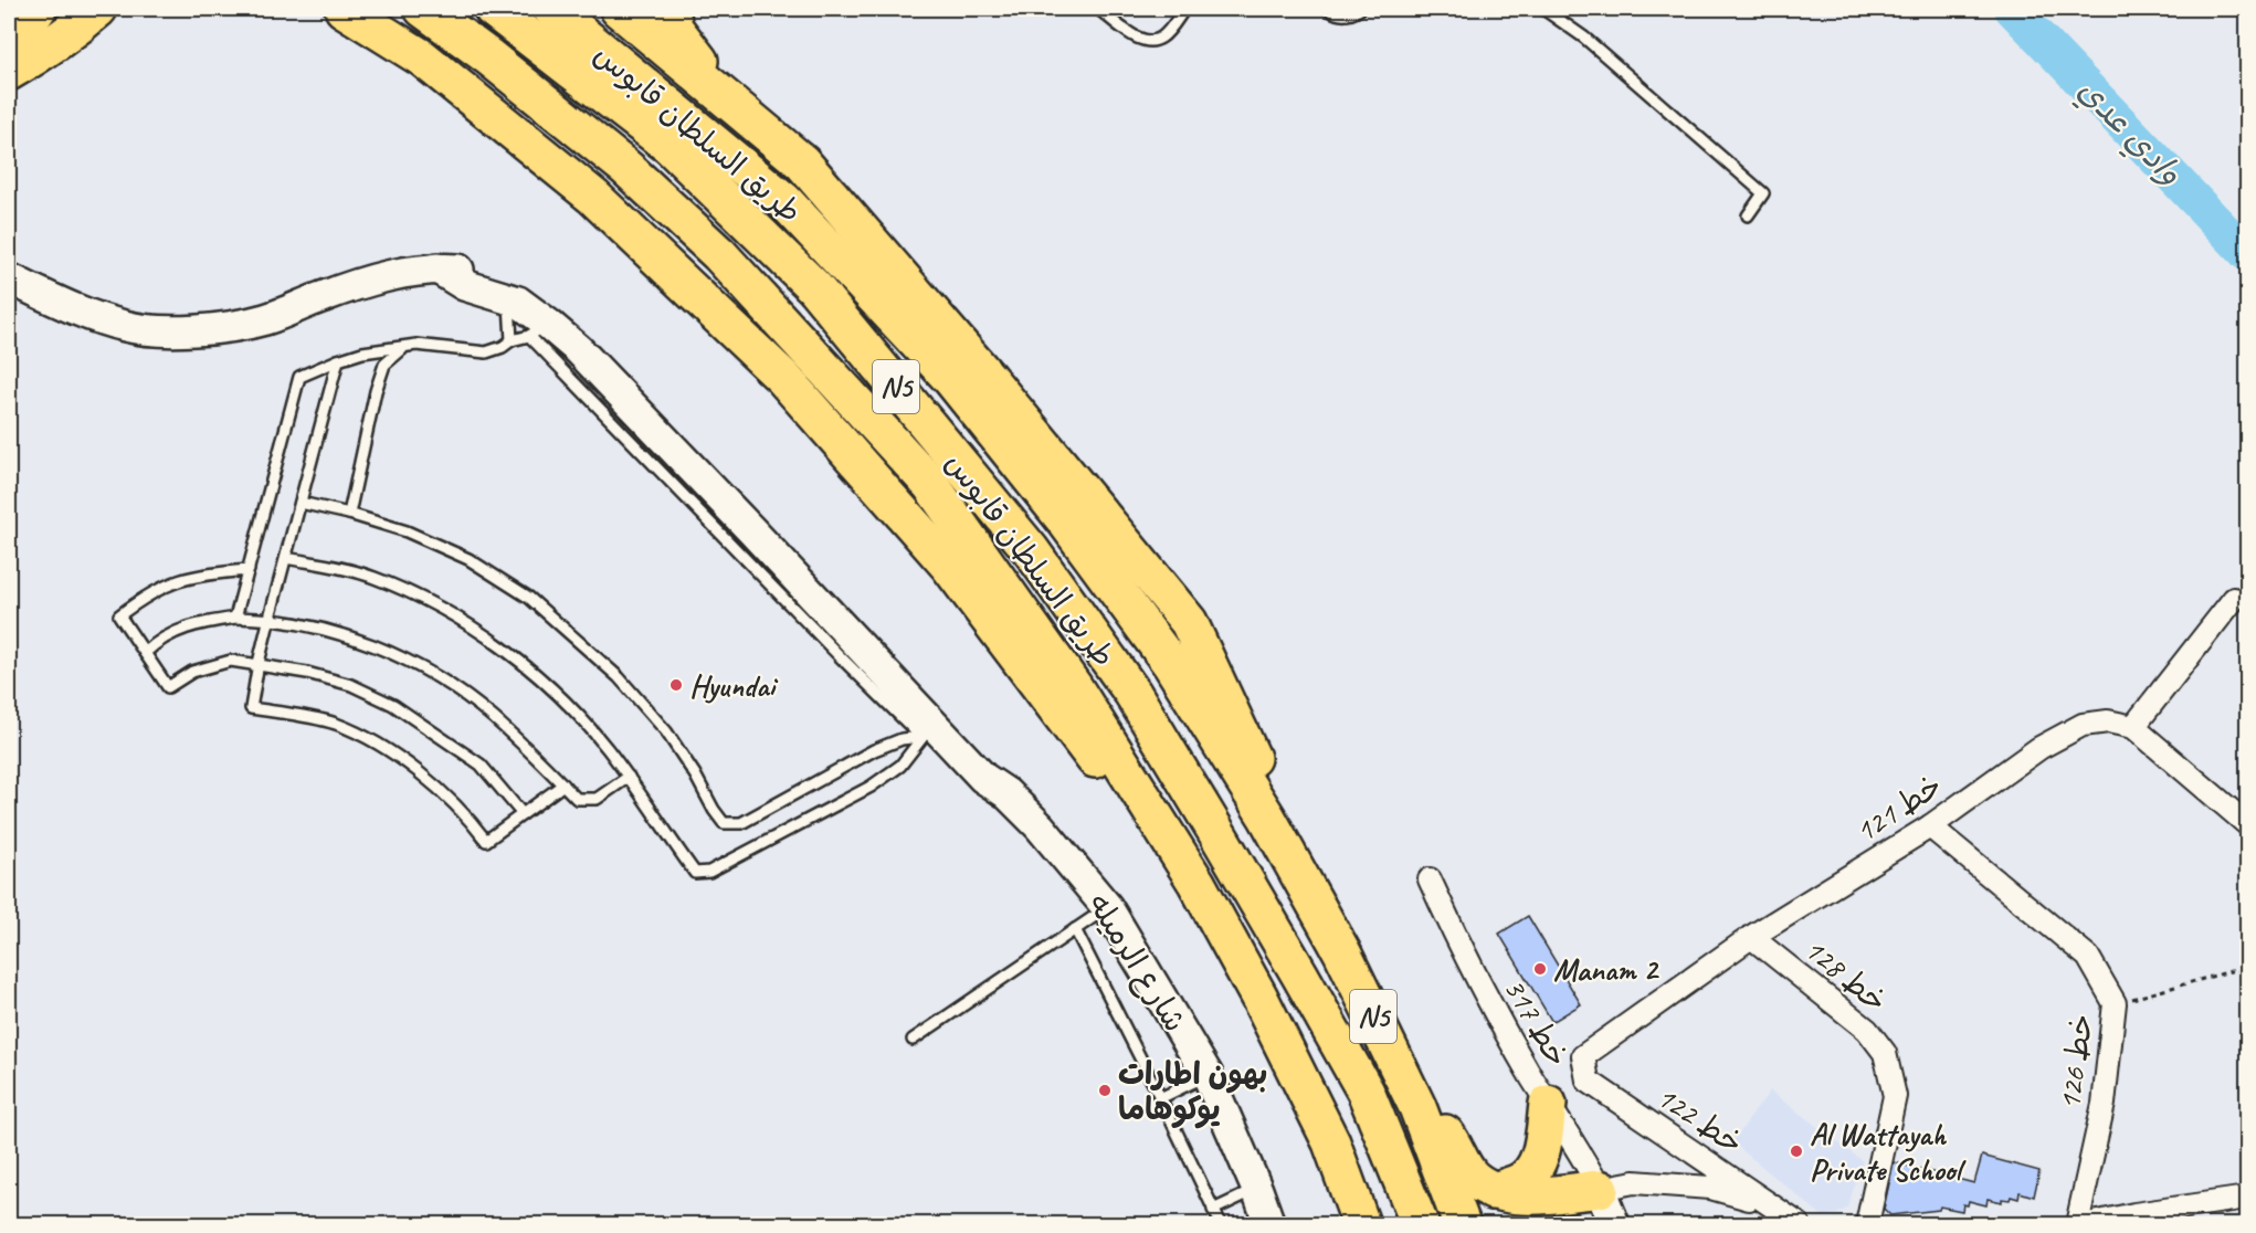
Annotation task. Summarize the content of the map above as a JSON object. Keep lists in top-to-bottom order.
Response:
{
  "streets": {
    "highway": ["طريق السلطان قابوس", "N5"],
    "street": [
      "خط 121",
      "شارع الرميله",
      "خط 128",
      "خط 317",
      "خط 126",
      "خط 122"
    ]
  },
  "crossings": [
    ["خط 121", "خط 128"],
    ["خط 121", "خط 126"],
    ["خط 121", "خط 122"]
  ],
  "water": ["وادي عدي"],
  "places": [
    "Hyundai",
    "Manam 2",
    "بهون اطارات يوكوهاما",
    "Al Wattayah Private School"
  ]
}
